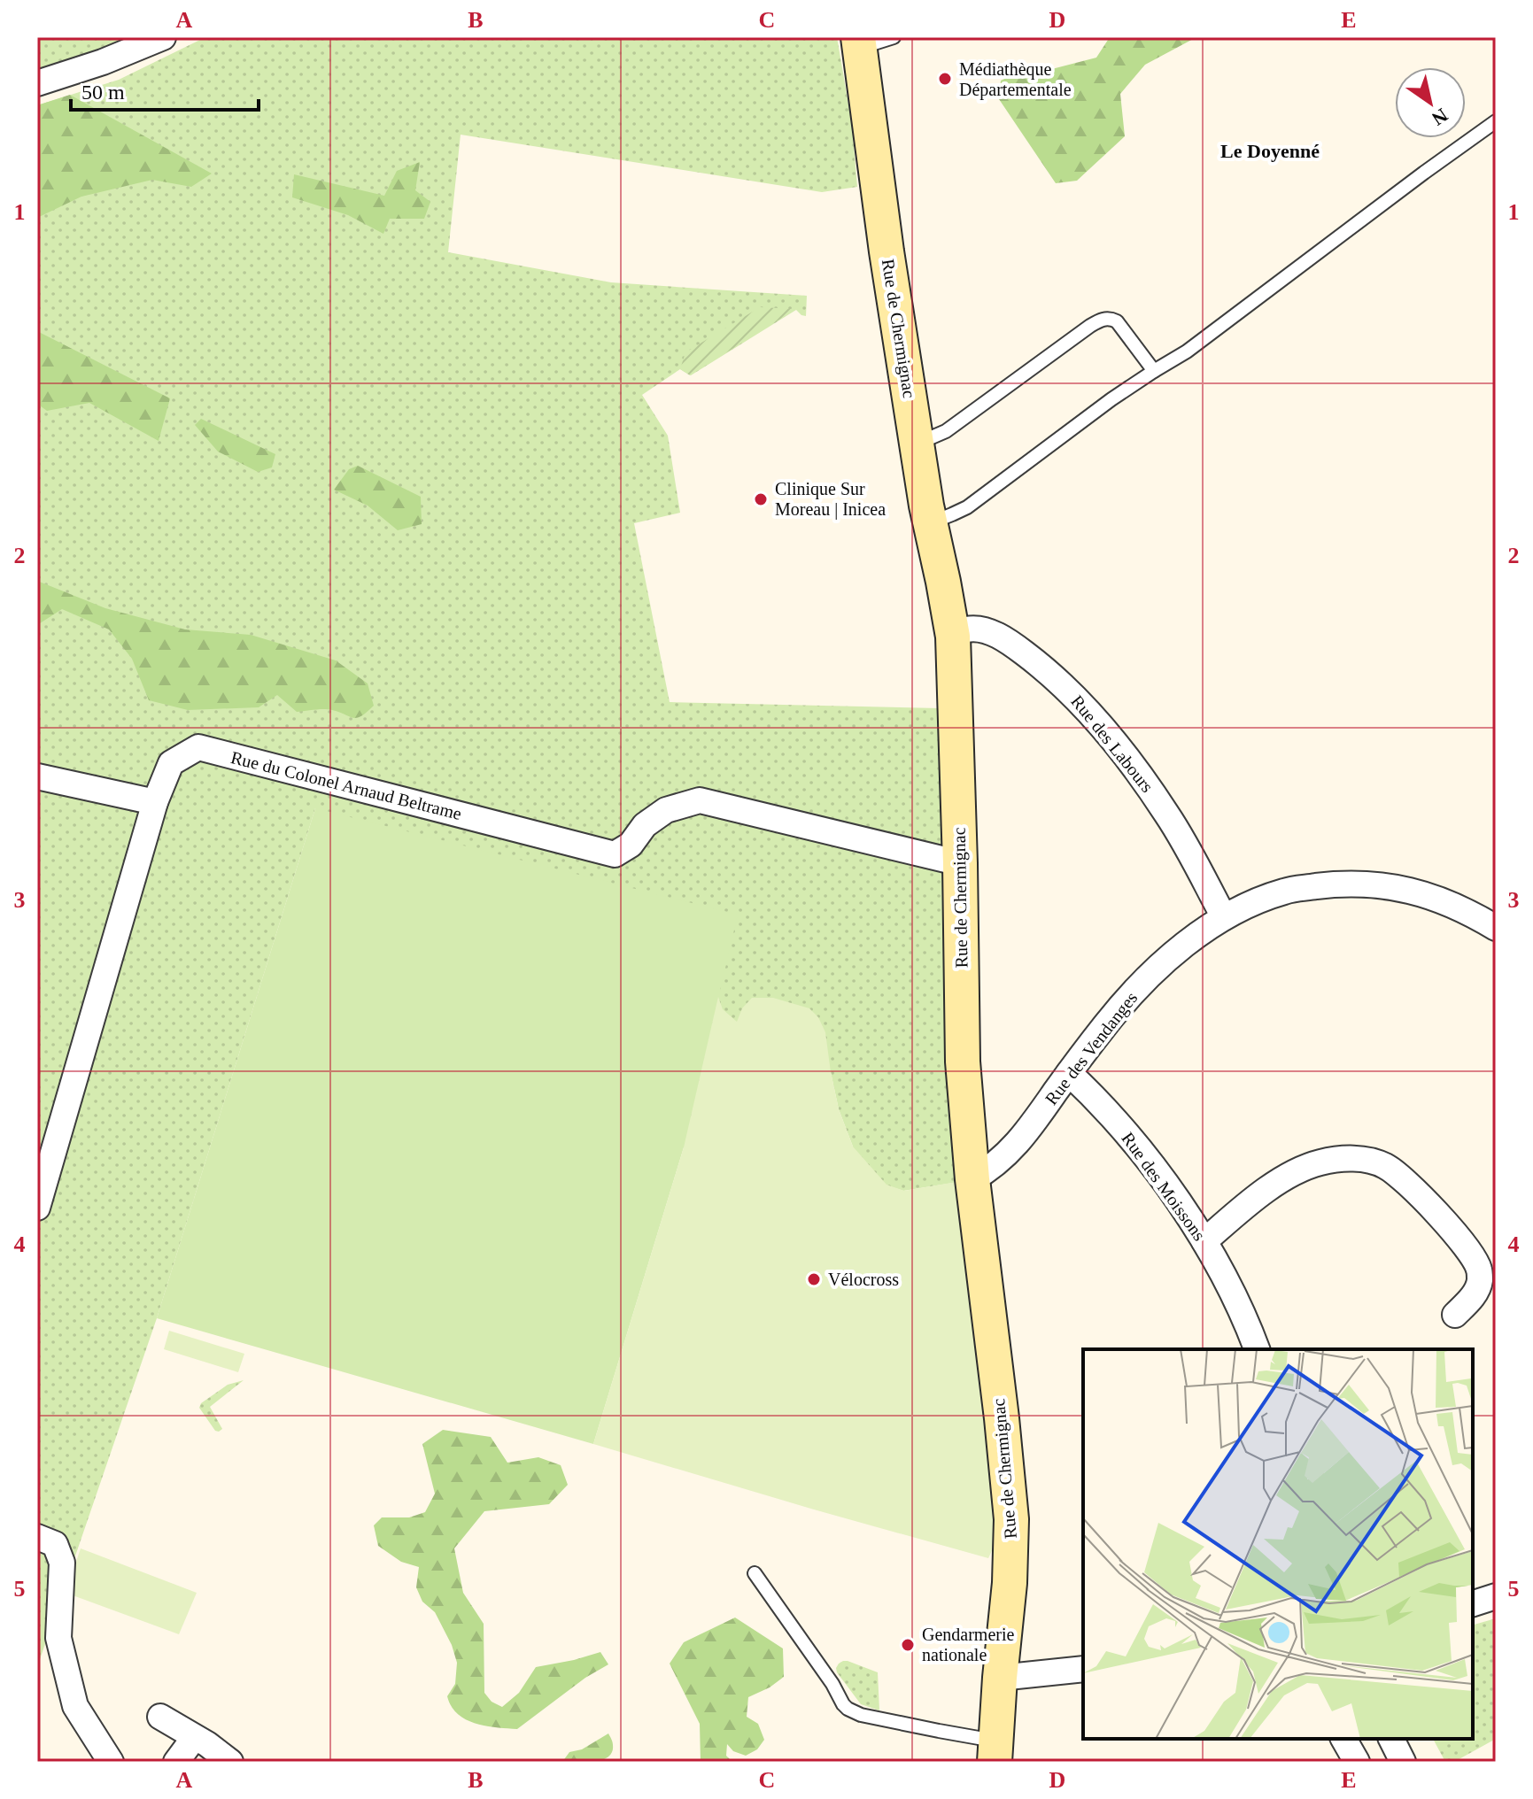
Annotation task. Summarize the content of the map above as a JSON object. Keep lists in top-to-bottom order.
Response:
{
  "streets": {
    "street": [
      "Rue de Chermignac",
      "Rue des Labours",
      "Rue du Colonel Arnaud Beltrame",
      "Rue des Vendanges",
      "Rue des Moissons"
    ]
  },
  "crossings": [
    ["Rue de Chermignac", "Rue des Labours"],
    ["Rue de Chermignac", "Rue du Colonel Arnaud Beltrame"],
    ["Rue de Chermignac", "Rue des Vendanges"],
    ["Rue des Labours", "Rue des Vendanges"],
    ["Rue des Vendanges", "Rue des Moissons"]
  ],
  "districts": ["Le Doyenné"],
  "places": [
    "Médiathèque Départementale",
    "Clinique Sur Moreau | Inicea",
    "Vélocross",
    "Gendarmerie nationale"
  ],
  "scale_bar": "50 m",
  "north": "bottom right",
  "grid": {
    "columns": [
      "A",
      "B",
      "C",
      "D",
      "E"
    ],
    "rows": [
      "1",
      "2",
      "3",
      "4",
      "5"
    ]
  }
}
